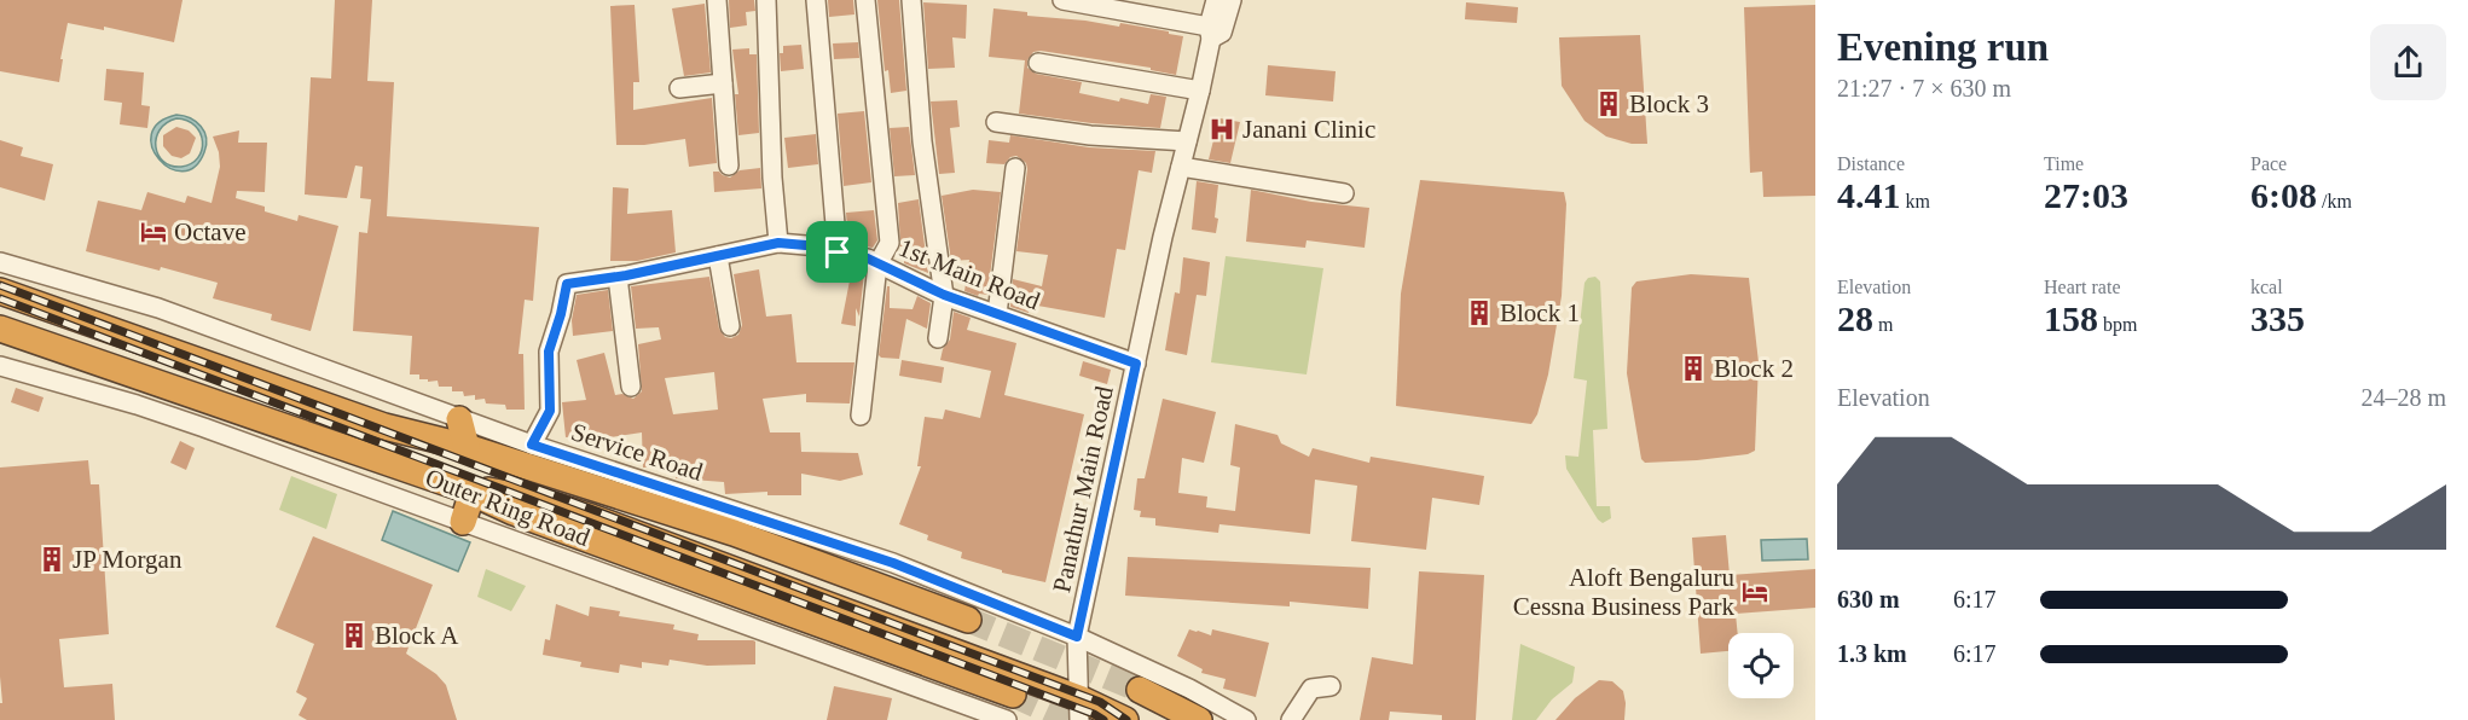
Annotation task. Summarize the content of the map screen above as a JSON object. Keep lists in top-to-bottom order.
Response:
{
  "streets": {
    "highway": ["Outer Ring Road"],
    "street": ["1st Main Road", "Service Road", "Panathur Main Road"]
  },
  "crossings": [
    ["1st Main Road", "Service Road"],
    ["1st Main Road", "Panathur Main Road"],
    ["Service Road", "Panathur Main Road"]
  ],
  "places": {
    "building": [
      "Block 3",
      "Block 1",
      "Block 2",
      "JP Morgan",
      "Block A"
    ],
    "hospital": ["Janani Clinic"],
    "hotel": ["Octave", "Aloft Bengaluru Cessna Business Park"]
  },
  "page": {
    "heading": ["Evening run", "21:27 · 7 × 630 m"],
    "stats": [
      ["Distance", "4.41 km"],
      ["Time", "27:03"],
      ["Pace", "6:08 /km"],
      ["Elevation", "28 m"],
      ["Heart rate", "158 bpm"],
      ["kcal", "335"]
    ],
    "chart": ["Elevation", "24–28 m"],
    "list": [
      {
        "name": "630 m",
        "note": "6:17"
      },
      {
        "name": "1.3 km",
        "note": "6:17"
      }
    ]
  }
}
